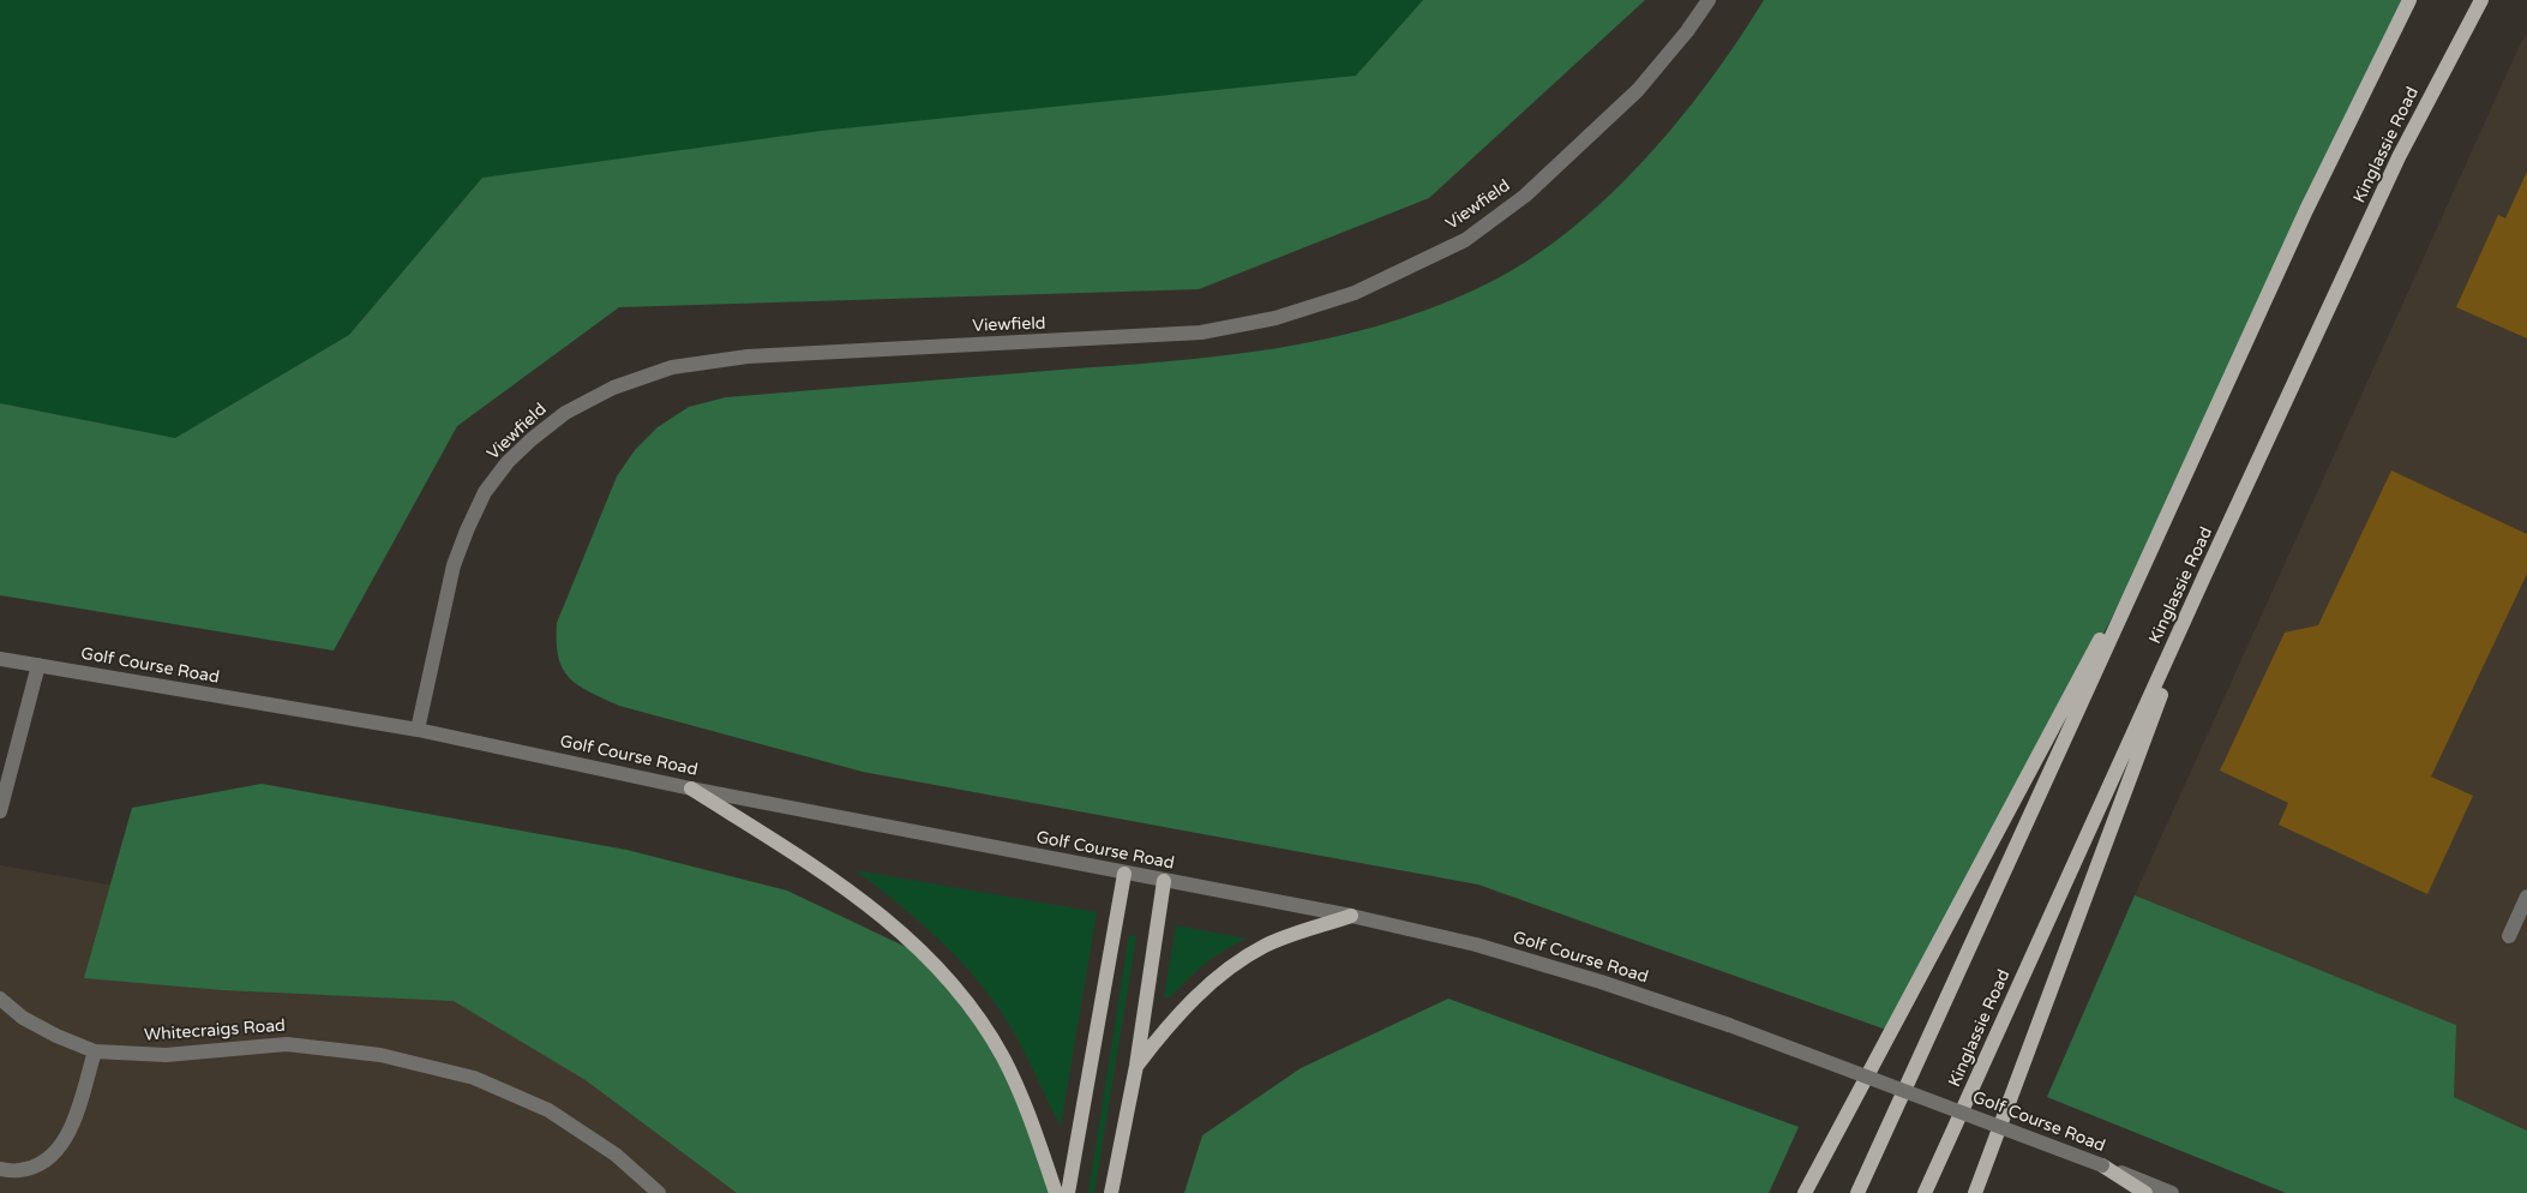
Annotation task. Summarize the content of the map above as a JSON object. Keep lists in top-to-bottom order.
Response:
{
  "streets": {
    "main road": ["Kinglassie Road"],
    "street": ["Viewfield", "Golf Course Road", "Whitecraigs Road"]
  },
  "crossings": [
    ["Viewfield", "Golf Course Road"]
  ]
}
